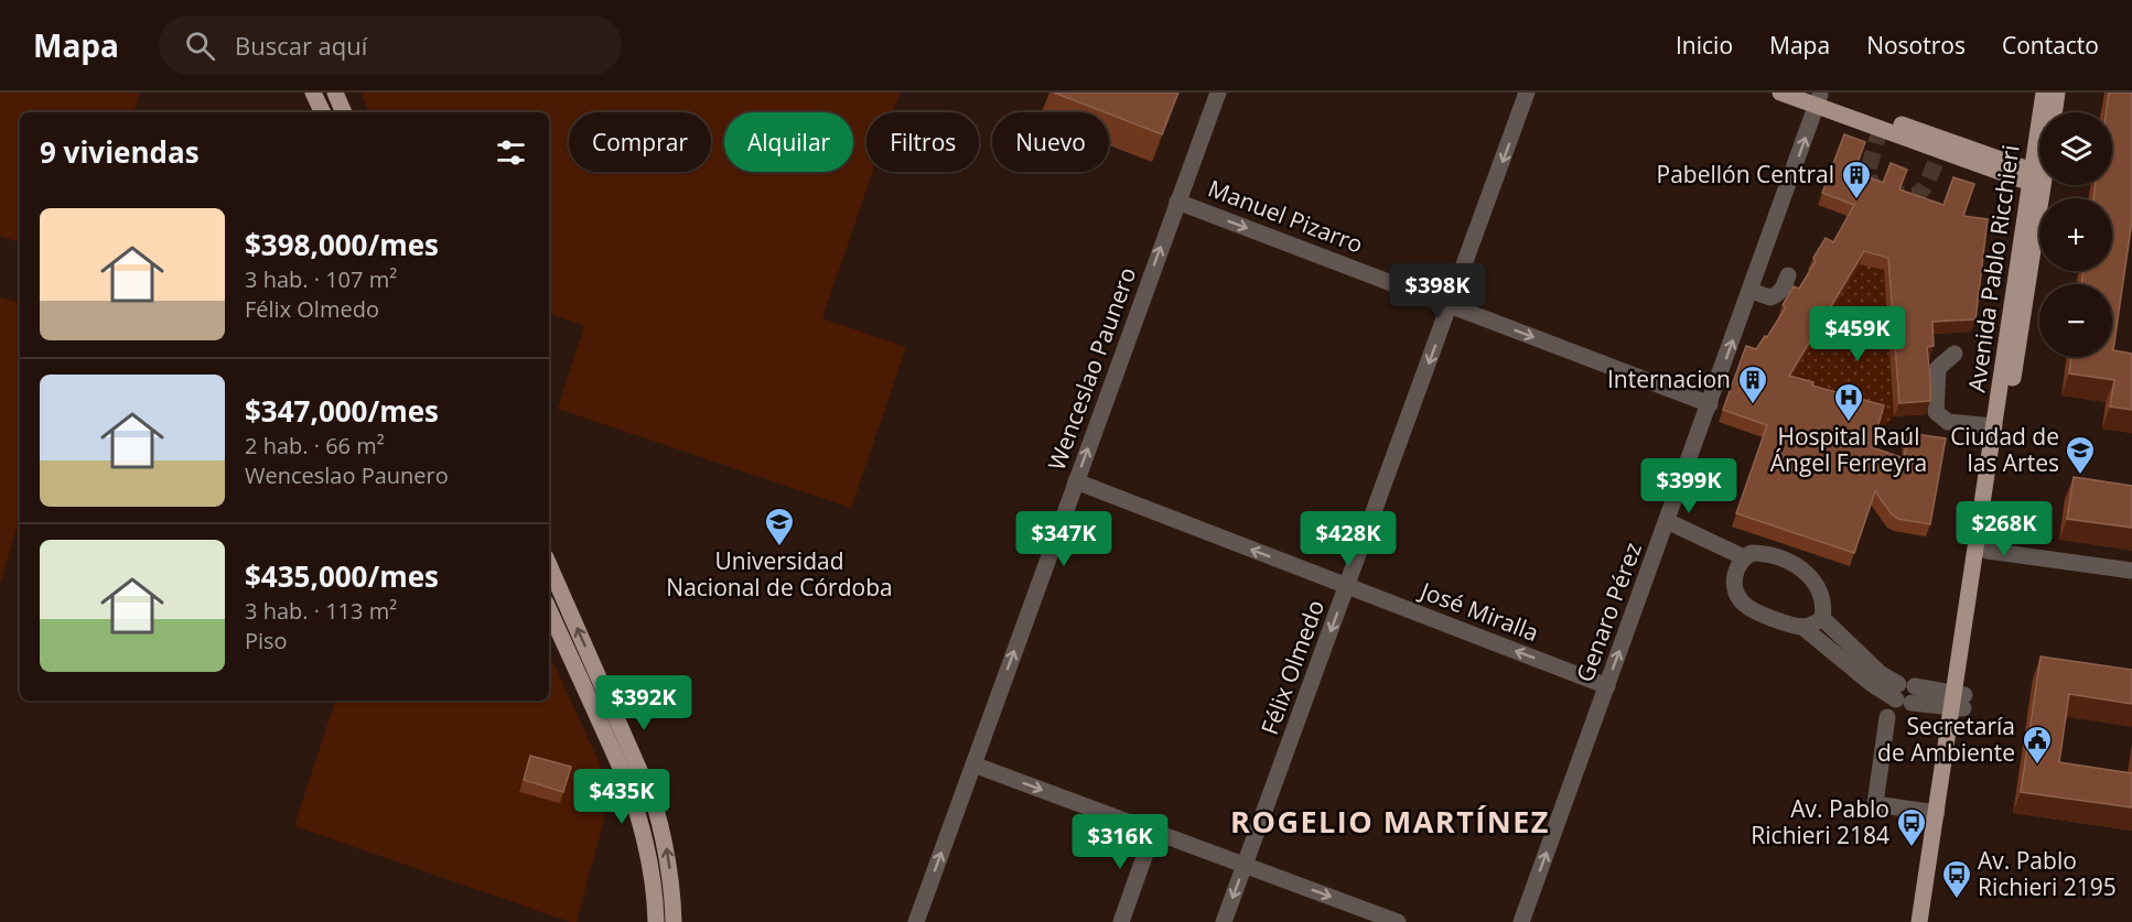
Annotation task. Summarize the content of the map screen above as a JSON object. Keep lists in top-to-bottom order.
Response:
{
  "streets": {
    "main road": ["Avenida Pablo Ricchieri"],
    "street": [
      "Manuel Pizarro",
      "Wenceslao Paunero",
      "José Miralla",
      "Genaro Pérez",
      "Félix Olmedo"
    ]
  },
  "crossings": [
    ["Manuel Pizarro", "Wenceslao Paunero"],
    ["Manuel Pizarro", "Genaro Pérez"],
    ["Manuel Pizarro", "Félix Olmedo"],
    ["Wenceslao Paunero", "José Miralla"],
    ["José Miralla", "Genaro Pérez"],
    ["José Miralla", "Félix Olmedo"]
  ],
  "one_way": [
    "Manuel Pizarro",
    "Wenceslao Paunero",
    "José Miralla",
    "Genaro Pérez",
    "Félix Olmedo"
  ],
  "districts": ["ROGELIO MARTÍNEZ"],
  "places": {
    "building": ["Pabellón Central", "Internacion"],
    "hospital": ["Hospital Raúl Ángel Ferreyra"],
    "school or university": ["Ciudad de las Artes", "Universidad Nacional de Córdoba"],
    "public building": ["Secretaría de Ambiente"],
    "bus stop": ["Av. Pablo Richieri 2184", "Av. Pablo Richieri 2195"]
  },
  "page": {
    "header": "Mapa",
    "search": "Buscar aquí",
    "nav": [
      "Inicio",
      "Mapa",
      "Nosotros",
      "Contacto"
    ],
    "map_buttons": ["+", "−"],
    "chip": [
      "Comprar",
      "Alquilar",
      "Filtros",
      "Nuevo"
    ],
    "heading": "9 viviendas",
    "list": [
      {
        "name": "$398,000/mes",
        "note": "3 hab. · 107 m² · Félix Olmedo"
      },
      {
        "name": "$347,000/mes",
        "note": "2 hab. · 66 m² · Wenceslao Paunero"
      },
      {
        "name": "$435,000/mes",
        "note": "3 hab. · 113 m² · Piso"
      }
    ],
    "price": [
      "$398K",
      "$459K",
      "$399K",
      "$268K",
      "$347K",
      "$428K",
      "$392K",
      "$435K",
      "$316K"
    ]
  }
}
